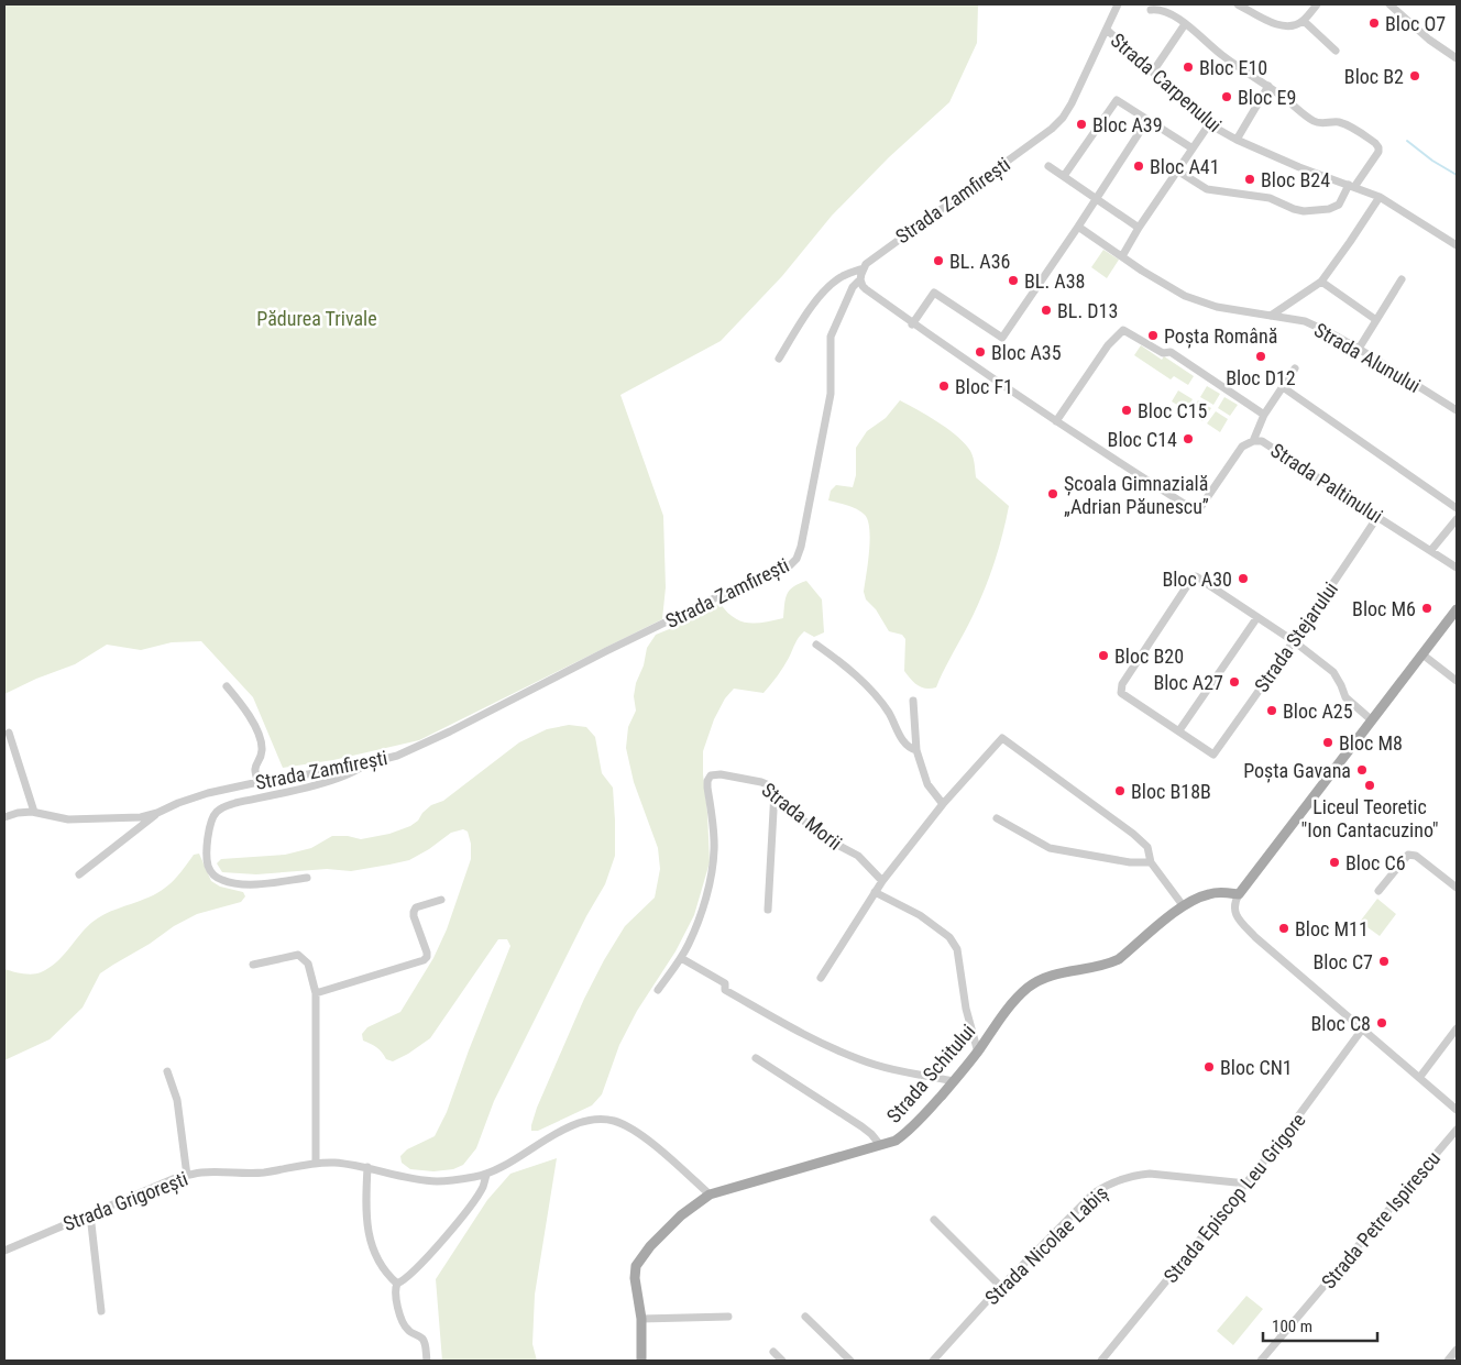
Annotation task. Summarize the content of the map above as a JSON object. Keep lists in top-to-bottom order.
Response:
{
  "streets": {
    "main road": ["Strada Schitului"],
    "street": [
      "Strada Carpenului",
      "Strada Zamfirești",
      "Strada Alunului",
      "Strada Paltinului",
      "Strada Stejarului",
      "Strada Morii",
      "Strada Episcop Leu Grigore",
      "Strada Grigorești",
      "Strada Petre Ispirescu",
      "Strada Nicolae Labiș"
    ]
  },
  "crossings": [
    ["Strada Carpenului", "Strada Zamfirești"],
    ["Strada Zamfirești", "Strada Paltinului"],
    ["Strada Paltinului", "Strada Stejarului"],
    ["Strada Schitului", "Strada Grigorești"],
    ["Strada Episcop Leu Grigore", "Strada Nicolae Labiș"]
  ],
  "parks": ["Pădurea Trivale"],
  "places": [
    "Bloc O7",
    "Bloc E10",
    "Bloc B2",
    "Bloc E9",
    "Bloc A39",
    "Bloc A41",
    "Bloc B24",
    "BL. A36",
    "BL. A38",
    "BL. D13",
    "Poșta Română",
    "Bloc A35",
    "Bloc D12",
    "Bloc F1",
    "Bloc C15",
    "Bloc C14",
    "Școala Gimnazială „Adrian Păunescu”",
    "Bloc A30",
    "Bloc M6",
    "Bloc B20",
    "Bloc A27",
    "Bloc A25",
    "Bloc M8",
    "Poșta Gavana",
    "Liceul Teoretic \"Ion Cantacuzino\"",
    "Bloc B18B",
    "Bloc C6",
    "Bloc M11",
    "Bloc C7",
    "Bloc C8",
    "Bloc CN1"
  ],
  "scale_bar": "100 m"
}
